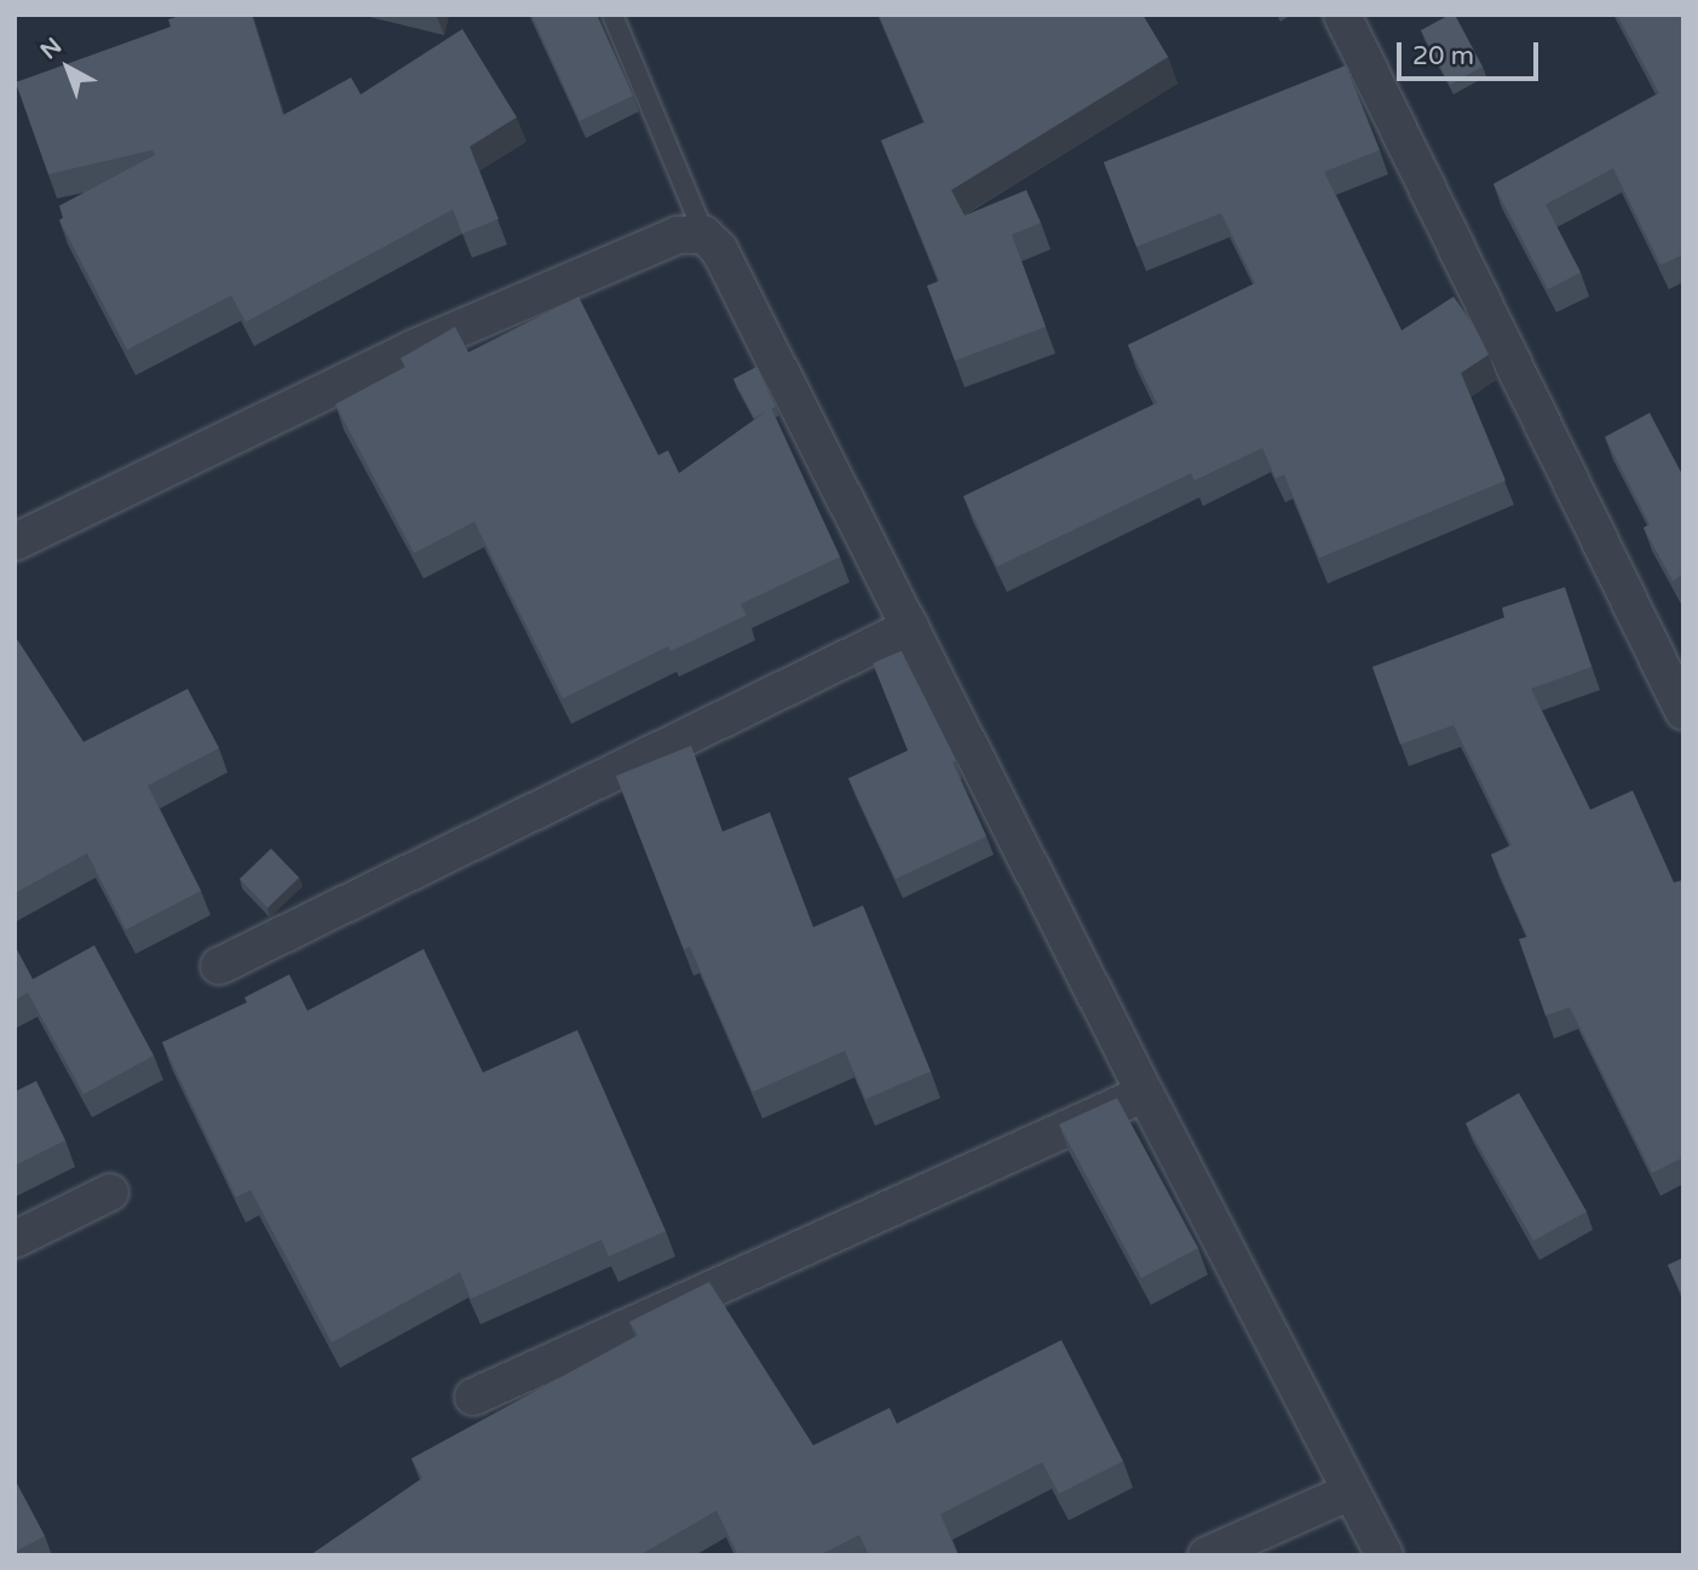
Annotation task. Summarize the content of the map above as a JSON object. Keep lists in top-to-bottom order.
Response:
{
  "scale_bar": "20 m",
  "north": "top left"
}
